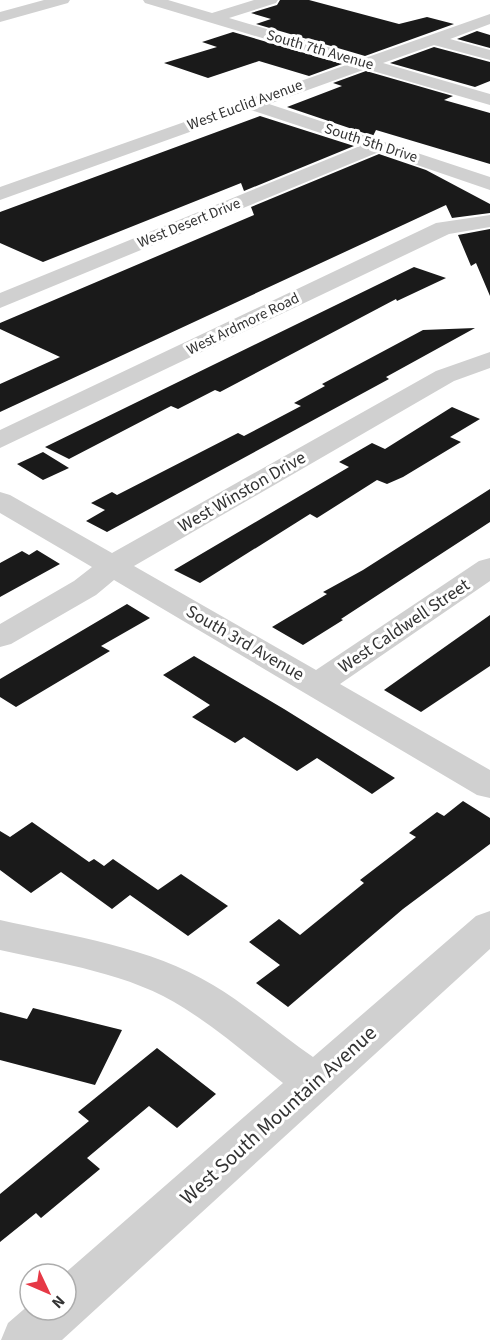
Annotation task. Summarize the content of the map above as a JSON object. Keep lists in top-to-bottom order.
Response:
{
  "streets": {
    "street": [
      "South 7th Avenue",
      "West Euclid Avenue",
      "South 5th Drive",
      "West Desert Drive",
      "West Ardmore Road",
      "West Winston Drive",
      "West Caldwell Street",
      "South 3rd Avenue",
      "West South Mountain Avenue"
    ]
  },
  "crossings": [
    ["South 7th Avenue", "West Euclid Avenue"],
    ["West Euclid Avenue", "South 5th Drive"],
    ["South 5th Drive", "West Desert Drive"],
    ["West Winston Drive", "South 3rd Avenue"],
    ["West Caldwell Street", "South 3rd Avenue"]
  ],
  "north": "bottom right"
}
